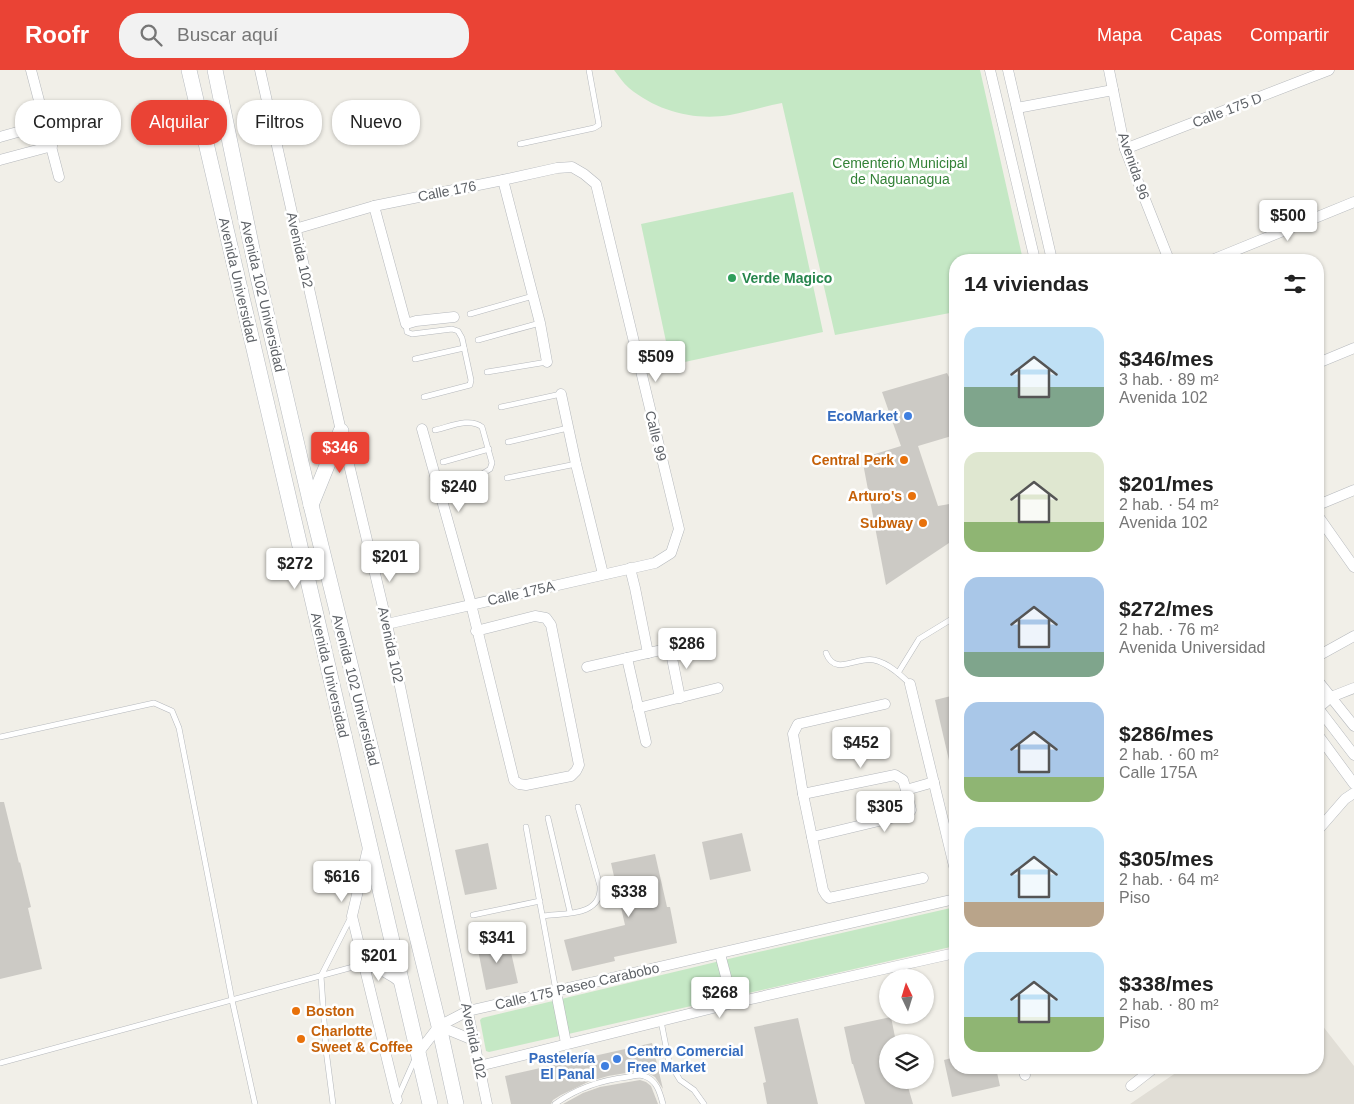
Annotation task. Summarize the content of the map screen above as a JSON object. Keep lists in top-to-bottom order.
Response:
{
  "streets": {
    "main road": ["Avenida Universidad", "Avenida 102 Universidad"],
    "street": [
      "Calle 175 D",
      "Avenida 96",
      "Calle 176",
      "Avenida 102",
      "Calle 99",
      "Calle 175A",
      "Calle 175 Paseo Carabobo"
    ]
  },
  "crossings": [
    ["Calle 175 D", "Avenida 96"],
    ["Calle 176", "Avenida 102"],
    ["Calle 176", "Calle 99"],
    ["Avenida 102", "Calle 175A"],
    ["Avenida 102", "Calle 175 Paseo Carabobo"],
    ["Avenida Universidad", "Calle 175 Paseo Carabobo"],
    ["Avenida 102 Universidad", "Calle 175 Paseo Carabobo"],
    ["Calle 99", "Calle 175A"]
  ],
  "parks": ["Cementerio Municipal de Naguanagua"],
  "places": [
    "Verde Magico",
    "EcoMarket",
    "Central Perk",
    "Arturo's",
    "Subway",
    "Boston",
    "Charlotte Sweet & Coffee",
    "Centro Comercial Free Market",
    "Pastelería El Panal"
  ],
  "north": "top",
  "page": {
    "header": "Roofr",
    "search": "Buscar aquí",
    "nav": ["Mapa", "Capas", "Compartir"],
    "chip": [
      "Comprar",
      "Alquilar",
      "Filtros",
      "Nuevo"
    ],
    "price": [
      "$500",
      "$509",
      "$346",
      "$240",
      "$201",
      "$272",
      "$286",
      "$452",
      "$305",
      "$616",
      "$338",
      "$341",
      "$201",
      "$268"
    ],
    "heading": "14 viviendas",
    "list": [
      {
        "name": "$346/mes",
        "note": "3 hab. · 89 m² · Avenida 102"
      },
      {
        "name": "$201/mes",
        "note": "2 hab. · 54 m² · Avenida 102"
      },
      {
        "name": "$272/mes",
        "note": "2 hab. · 76 m² · Avenida Universidad"
      },
      {
        "name": "$286/mes",
        "note": "2 hab. · 60 m² · Calle 175A"
      },
      {
        "name": "$305/mes",
        "note": "2 hab. · 64 m² · Piso"
      },
      {
        "name": "$338/mes",
        "note": "2 hab. · 80 m² · Piso"
      }
    ]
  }
}
